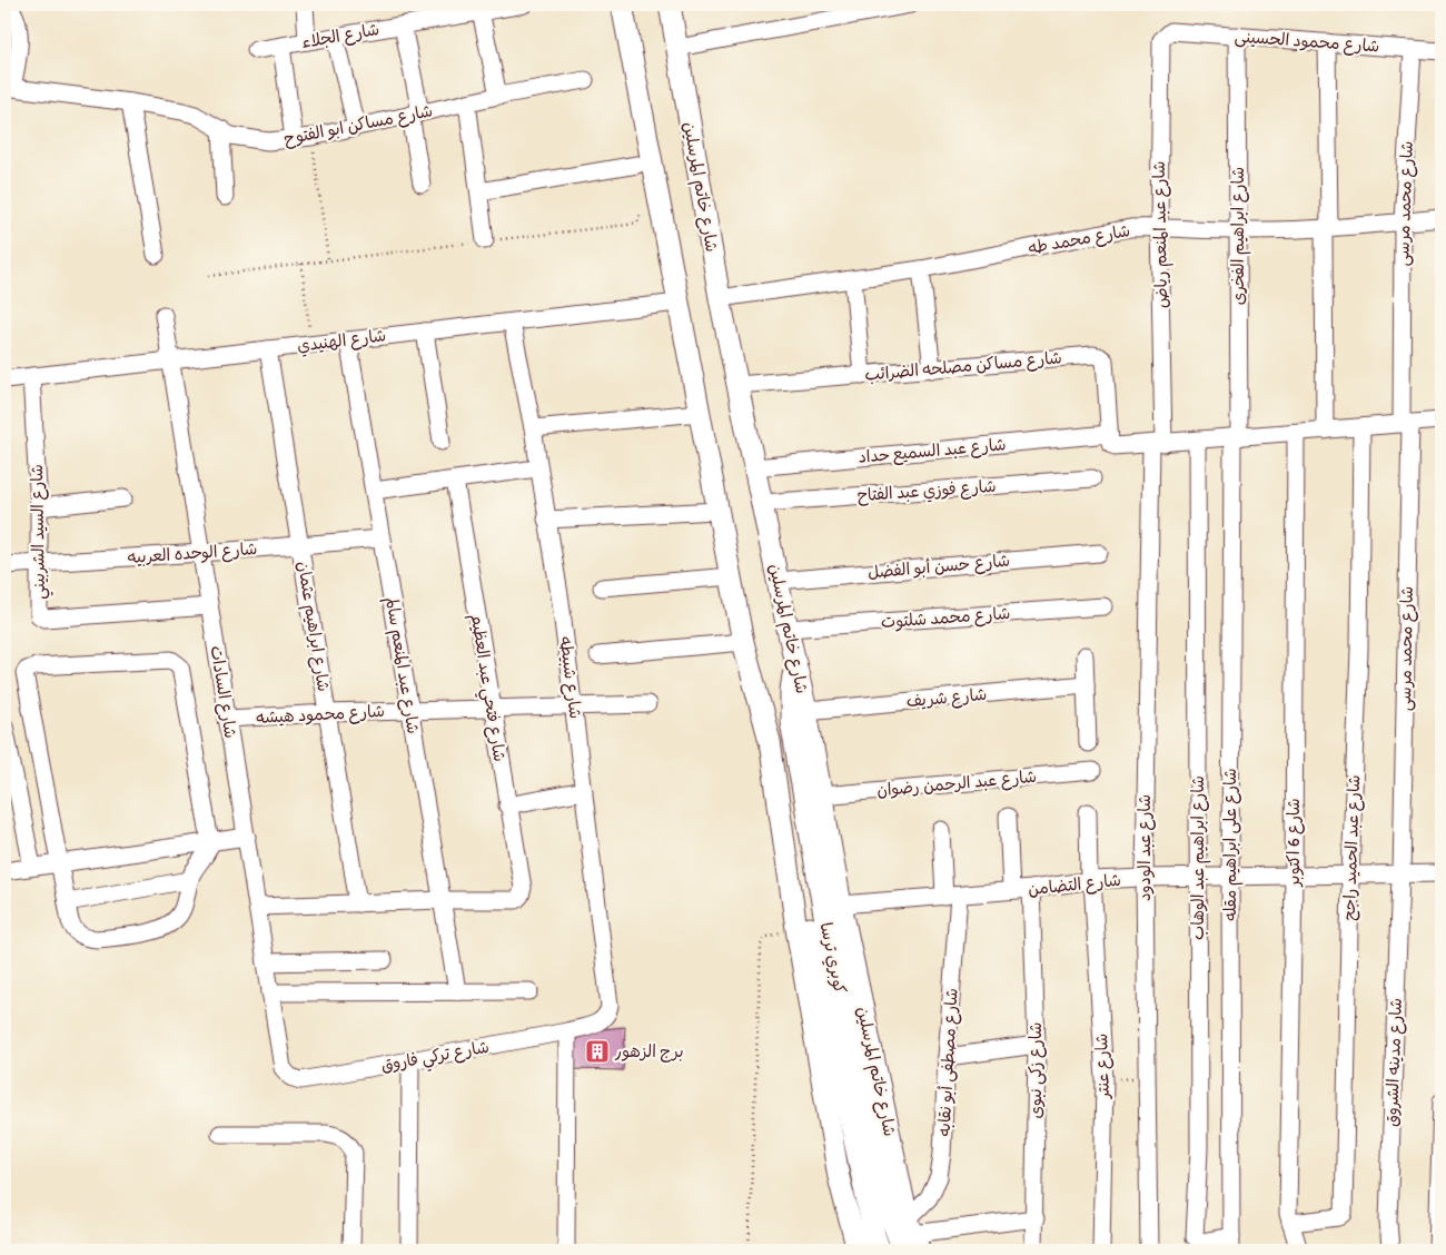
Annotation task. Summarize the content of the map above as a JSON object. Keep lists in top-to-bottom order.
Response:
{
  "streets": {
    "main road": ["شارع خاتم المرسلين", "كوبري ترسا"],
    "street": [
      "شارع الجلاء",
      "شارع محمود الحسينى",
      "شارع مساكن ابو الفتوح",
      "شارع محمد مرسى",
      "شارع عبد المنعم رياض",
      "شارع ابراهيم الفخرى",
      "شارع محمد طه",
      "شارع الهنيدي",
      "شارع مساكن مصلحه الضرائب",
      "شارع عبد السميع حداد",
      "شارع فوزي عبد الفتاح",
      "شارع السيد الشربيني",
      "شارع الوحده العربيه",
      "شارع حسن أبو الفضل",
      "شارع محمد شلتوت",
      "شارع ابراهيم عثمان",
      "شارع عبد المنعم سالم",
      "شارع شبيطه",
      "شارع فتحي عبد العظيم",
      "شارع السادات",
      "شارع شريف",
      "شارع محمود هيشه",
      "شارع عبد الرحمن رضوان",
      "شارع 6 اكتوبر",
      "شارع على ابراهيم مقله",
      "شارع عبد الودود",
      "شارع عبد الحميد راجح",
      "شارع ابراهيم عبد الوهاب",
      "شارع التضامن",
      "شارع تركي فاروق",
      "شارع مصطفى أبو نقابه",
      "شارع مدينه الشروق",
      "شارع عنتر",
      "شارع زكى نبوى"
    ]
  },
  "crossings": [
    ["شارع محمود الحسينى", "شارع محمد مرسى"],
    ["شارع محمود الحسينى", "شارع عبد المنعم رياض"],
    ["شارع محمود الحسينى", "شارع ابراهيم الفخرى"],
    ["شارع خاتم المرسلين", "شارع محمد طه"],
    ["شارع خاتم المرسلين", "شارع مساكن مصلحه الضرائب"],
    ["شارع خاتم المرسلين", "شارع عبد السميع حداد"],
    ["شارع خاتم المرسلين", "شارع فوزي عبد الفتاح"],
    ["شارع خاتم المرسلين", "شارع حسن أبو الفضل"],
    ["شارع خاتم المرسلين", "شارع محمد شلتوت"],
    ["شارع خاتم المرسلين", "شارع شريف"],
    ["شارع خاتم المرسلين", "شارع عبد الرحمن رضوان"],
    ["شارع خاتم المرسلين", "شارع التضامن"],
    ["شارع خاتم المرسلين", "كوبري ترسا"],
    ["شارع خاتم المرسلين", "شارع مصطفى أبو نقابه"],
    ["شارع محمد مرسى", "شارع محمد طه"],
    ["شارع محمد مرسى", "شارع عبد السميع حداد"],
    ["شارع محمد مرسى", "شارع التضامن"],
    ["شارع محمد مرسى", "شارع مدينه الشروق"],
    ["شارع عبد المنعم رياض", "شارع محمد طه"],
    ["شارع عبد المنعم رياض", "شارع عبد السميع حداد"],
    ["شارع عبد المنعم رياض", "شارع عبد الودود"],
    ["شارع ابراهيم الفخرى", "شارع محمد طه"],
    ["شارع ابراهيم الفخرى", "شارع عبد السميع حداد"],
    ["شارع ابراهيم الفخرى", "شارع على ابراهيم مقله"],
    ["شارع الهنيدي", "شارع السيد الشربيني"],
    ["شارع الهنيدي", "شارع ابراهيم عثمان"],
    ["شارع الهنيدي", "شارع عبد المنعم سالم"],
    ["شارع الهنيدي", "شارع شبيطه"],
    ["شارع الهنيدي", "شارع السادات"],
    ["شارع مساكن مصلحه الضرائب", "شارع عبد السميع حداد"],
    ["شارع عبد السميع حداد", "شارع 6 اكتوبر"],
    ["شارع عبد السميع حداد", "شارع على ابراهيم مقله"],
    ["شارع عبد السميع حداد", "شارع عبد الودود"],
    ["شارع عبد السميع حداد", "شارع عبد الحميد راجح"],
    ["شارع عبد السميع حداد", "شارع ابراهيم عبد الوهاب"],
    ["شارع السيد الشربيني", "شارع الوحده العربيه"],
    ["شارع السيد الشربيني", "شارع السادات"],
    ["شارع الوحده العربيه", "شارع ابراهيم عثمان"],
    ["شارع الوحده العربيه", "شارع عبد المنعم سالم"],
    ["شارع الوحده العربيه", "شارع السادات"],
    ["شارع ابراهيم عثمان", "شارع محمود هيشه"],
    ["شارع عبد المنعم سالم", "شارع فتحي عبد العظيم"],
    ["شارع عبد المنعم سالم", "شارع محمود هيشه"],
    ["شارع شبيطه", "شارع محمود هيشه"],
    ["شارع شبيطه", "شارع تركي فاروق"],
    ["شارع فتحي عبد العظيم", "شارع محمود هيشه"],
    ["شارع السادات", "شارع محمود هيشه"],
    ["شارع السادات", "شارع تركي فاروق"],
    ["شارع 6 اكتوبر", "شارع عبد الحميد راجح"],
    ["شارع 6 اكتوبر", "شارع التضامن"],
    ["شارع على ابراهيم مقله", "شارع ابراهيم عبد الوهاب"],
    ["شارع على ابراهيم مقله", "شارع التضامن"],
    ["شارع عبد الودود", "شارع التضامن"],
    ["شارع عبد الحميد راجح", "شارع التضامن"],
    ["شارع ابراهيم عبد الوهاب", "شارع التضامن"],
    ["شارع التضامن", "شارع مصطفى أبو نقابه"],
    ["شارع التضامن", "شارع مدينه الشروق"],
    ["شارع التضامن", "شارع عنتر"],
    ["شارع التضامن", "شارع زكى نبوى"],
    ["كوبري ترسا", "شارع مصطفى أبو نقابه"]
  ],
  "places": {
    "building": ["برج الزهور"]
  }
}
